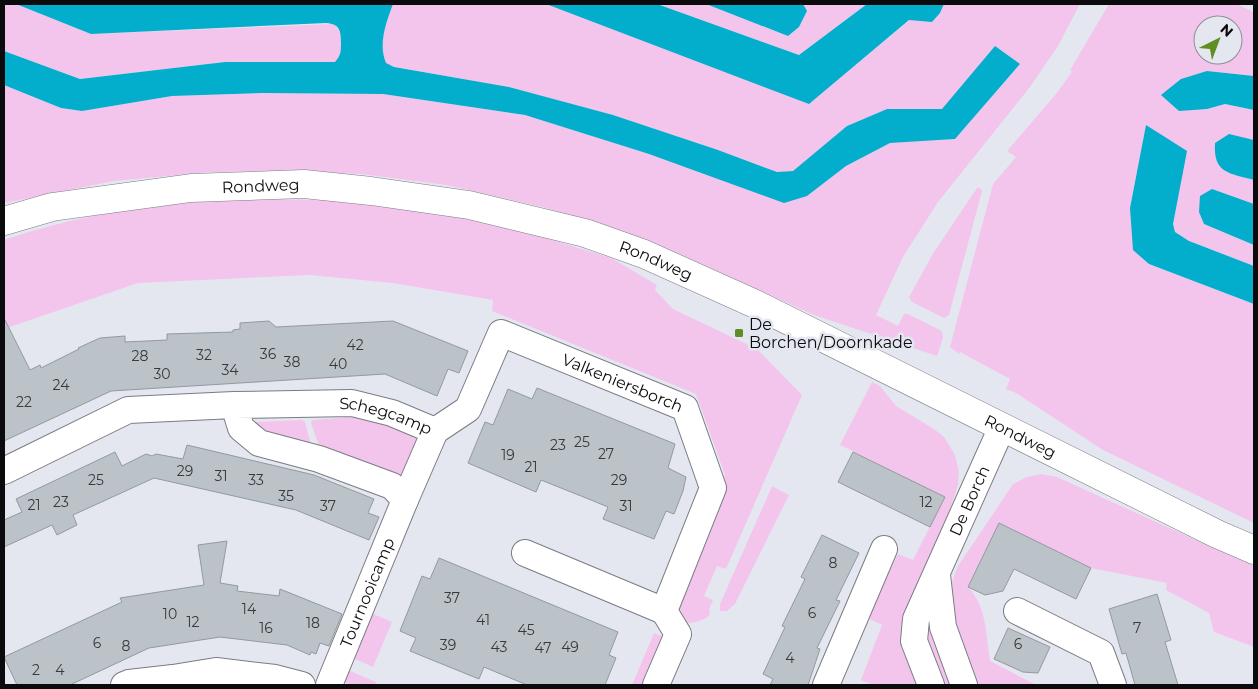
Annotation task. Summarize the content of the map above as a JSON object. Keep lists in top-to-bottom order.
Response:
{
  "streets": {
    "main road": ["Rondweg"],
    "street": [
      "Valkeniersborch",
      "Schegcamp",
      "De Borch",
      "Tournooicamp"
    ]
  },
  "crossings": [
    ["Rondweg", "De Borch"],
    ["Valkeniersborch", "Schegcamp"],
    ["Schegcamp", "Tournooicamp"]
  ],
  "places": {
    "transit": ["De Borchen/Doornkade"]
  },
  "house_numbers": [
    "42",
    "36",
    "32",
    "28",
    "38",
    "40",
    "34",
    "30",
    "24",
    "22",
    "25",
    "23",
    "27",
    "19",
    "21",
    "29",
    "31",
    "25",
    "33",
    "29",
    "35",
    "23",
    "12",
    "21",
    "37",
    "31",
    "8",
    "37",
    "14",
    "6",
    "10",
    "41",
    "12",
    "18",
    "16",
    "7",
    "45",
    "6",
    "6",
    "39",
    "8",
    "43",
    "49",
    "47",
    "4",
    "2",
    "4"
  ],
  "north": "top right"
}
